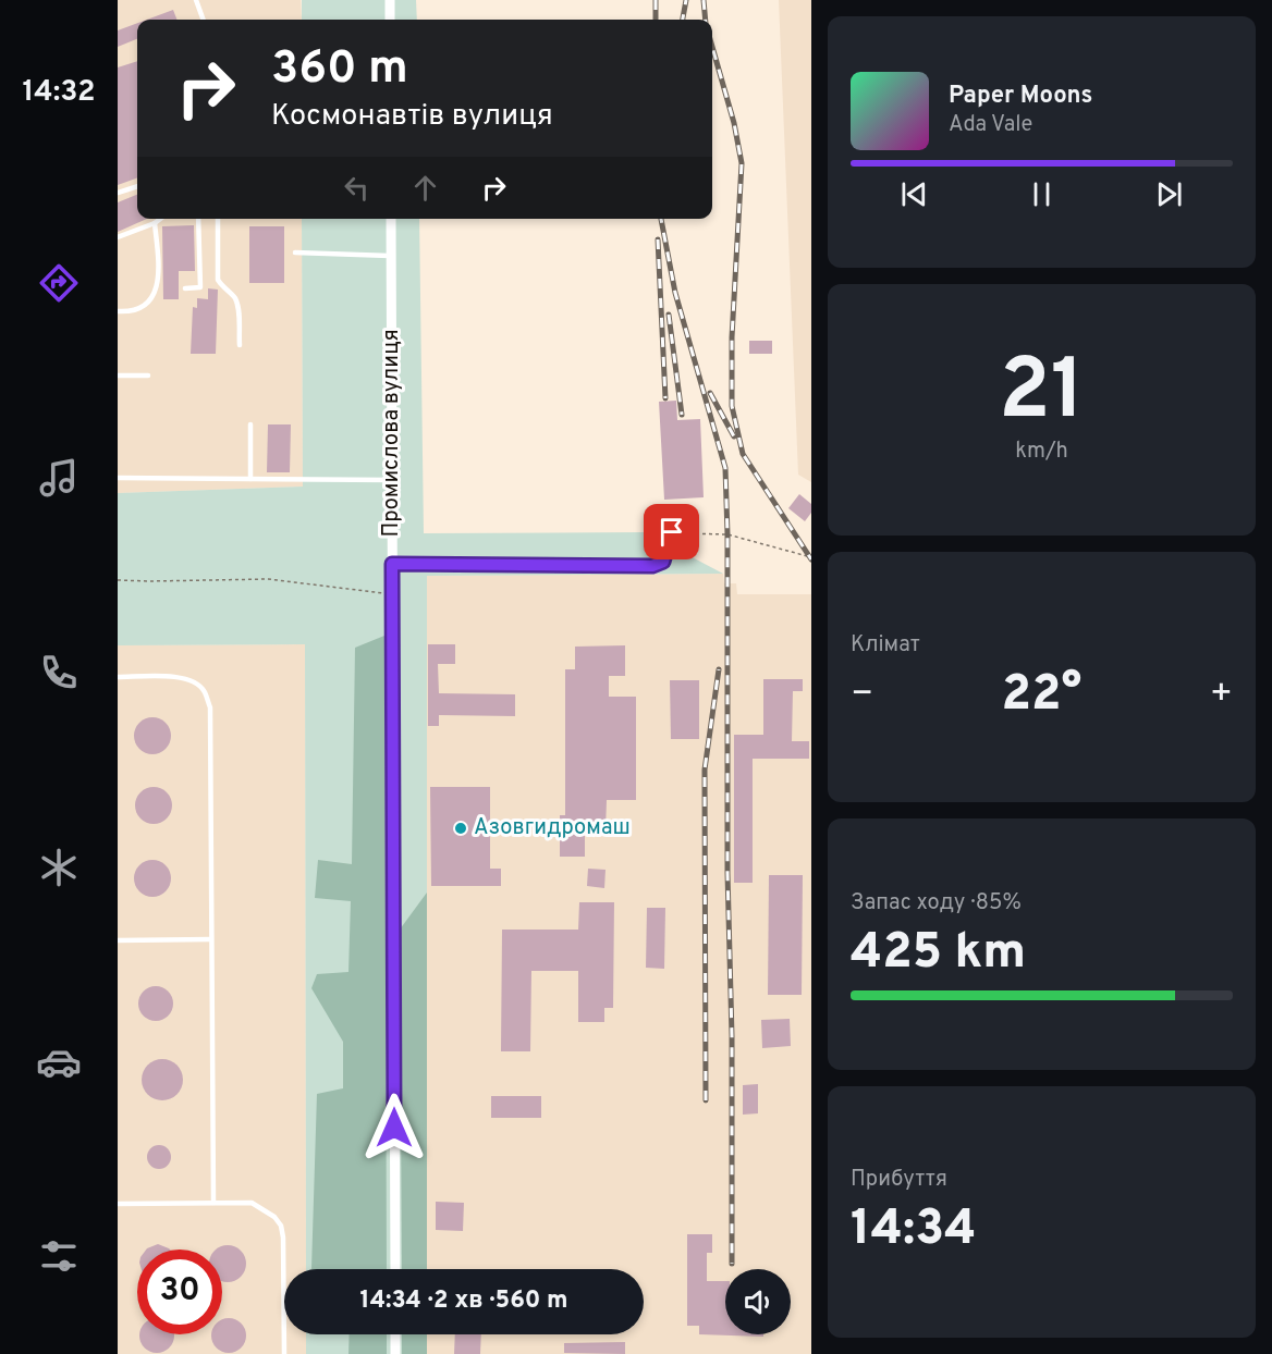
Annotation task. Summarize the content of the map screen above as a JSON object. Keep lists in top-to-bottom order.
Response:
{
  "streets": {
    "street": ["Промислова вулиця"]
  },
  "places": ["Азовгидромаш"],
  "page": {
    "tabs": "14:32",
    "turn": ["360 m", "Космонавтів вулиця"],
    "song": ["Paper Moons", "Ada Vale"],
    "tile": [
      ["21", "km/h"],
      "Клімат",
      ["Запас ходу · 85%", "425 km"],
      ["Прибуття", "14:34"]
    ],
    "heat": ["−", "22°", "+"],
    "limit": "30",
    "trip": "14:34 · 2 хв · 560 m"
  }
}
